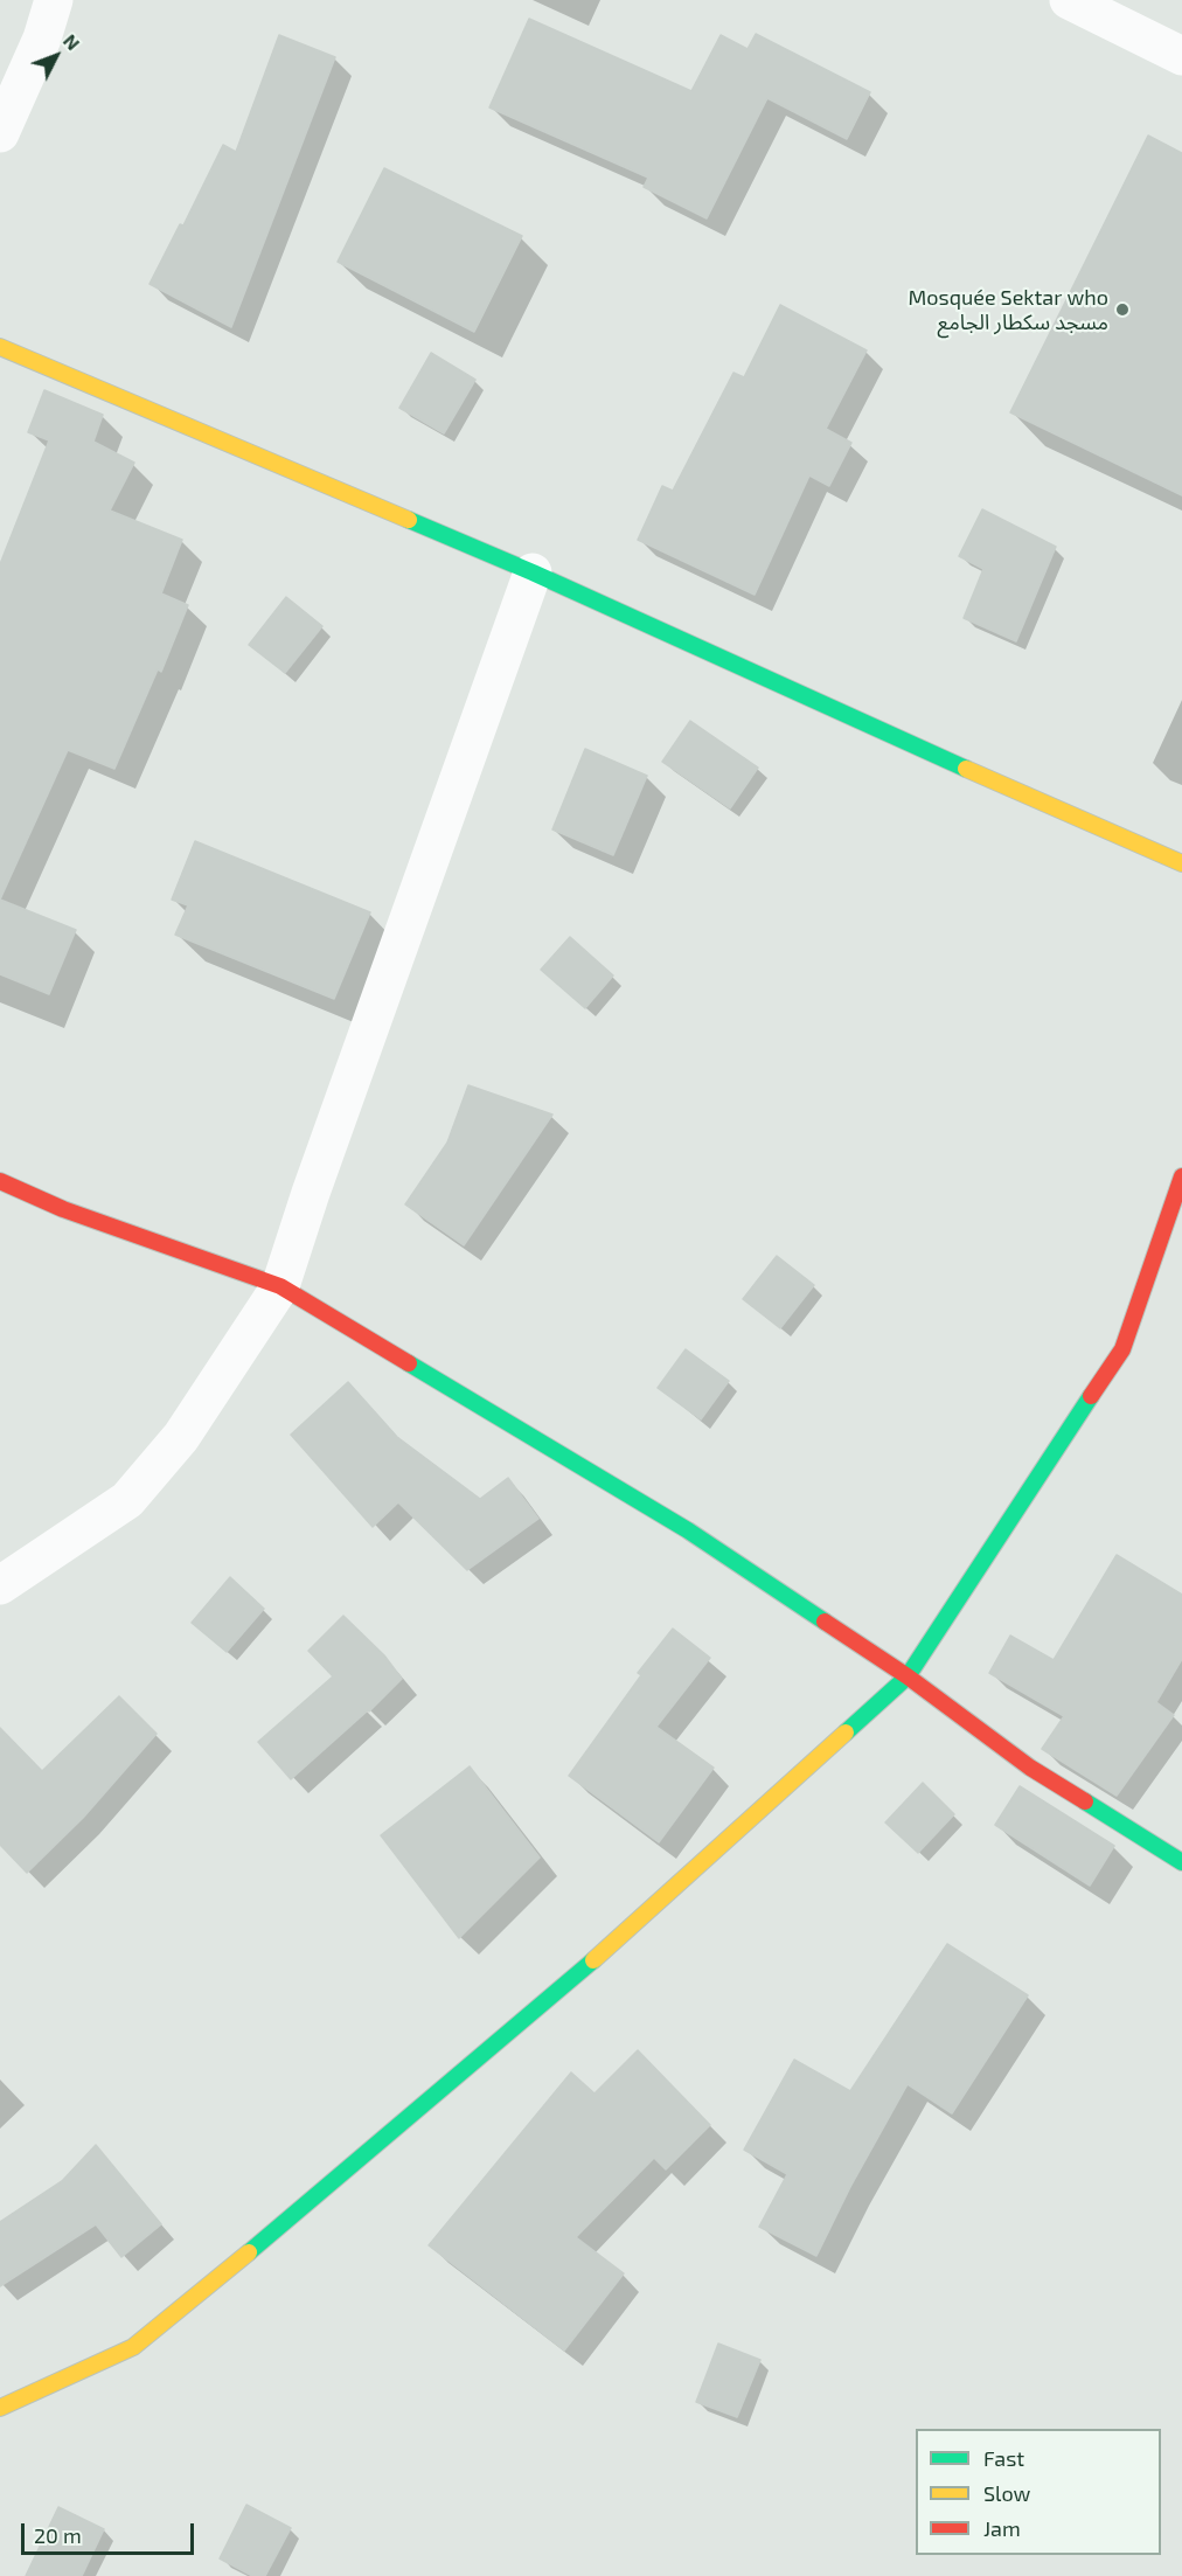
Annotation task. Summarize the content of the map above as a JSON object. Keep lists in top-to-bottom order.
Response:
{
  "places": ["Mosquée Sektar who مسجد سكطار الجامع"],
  "legend": ["Fast", "Slow", "Jam"],
  "scale_bar": "20 m",
  "north": "top right"
}
